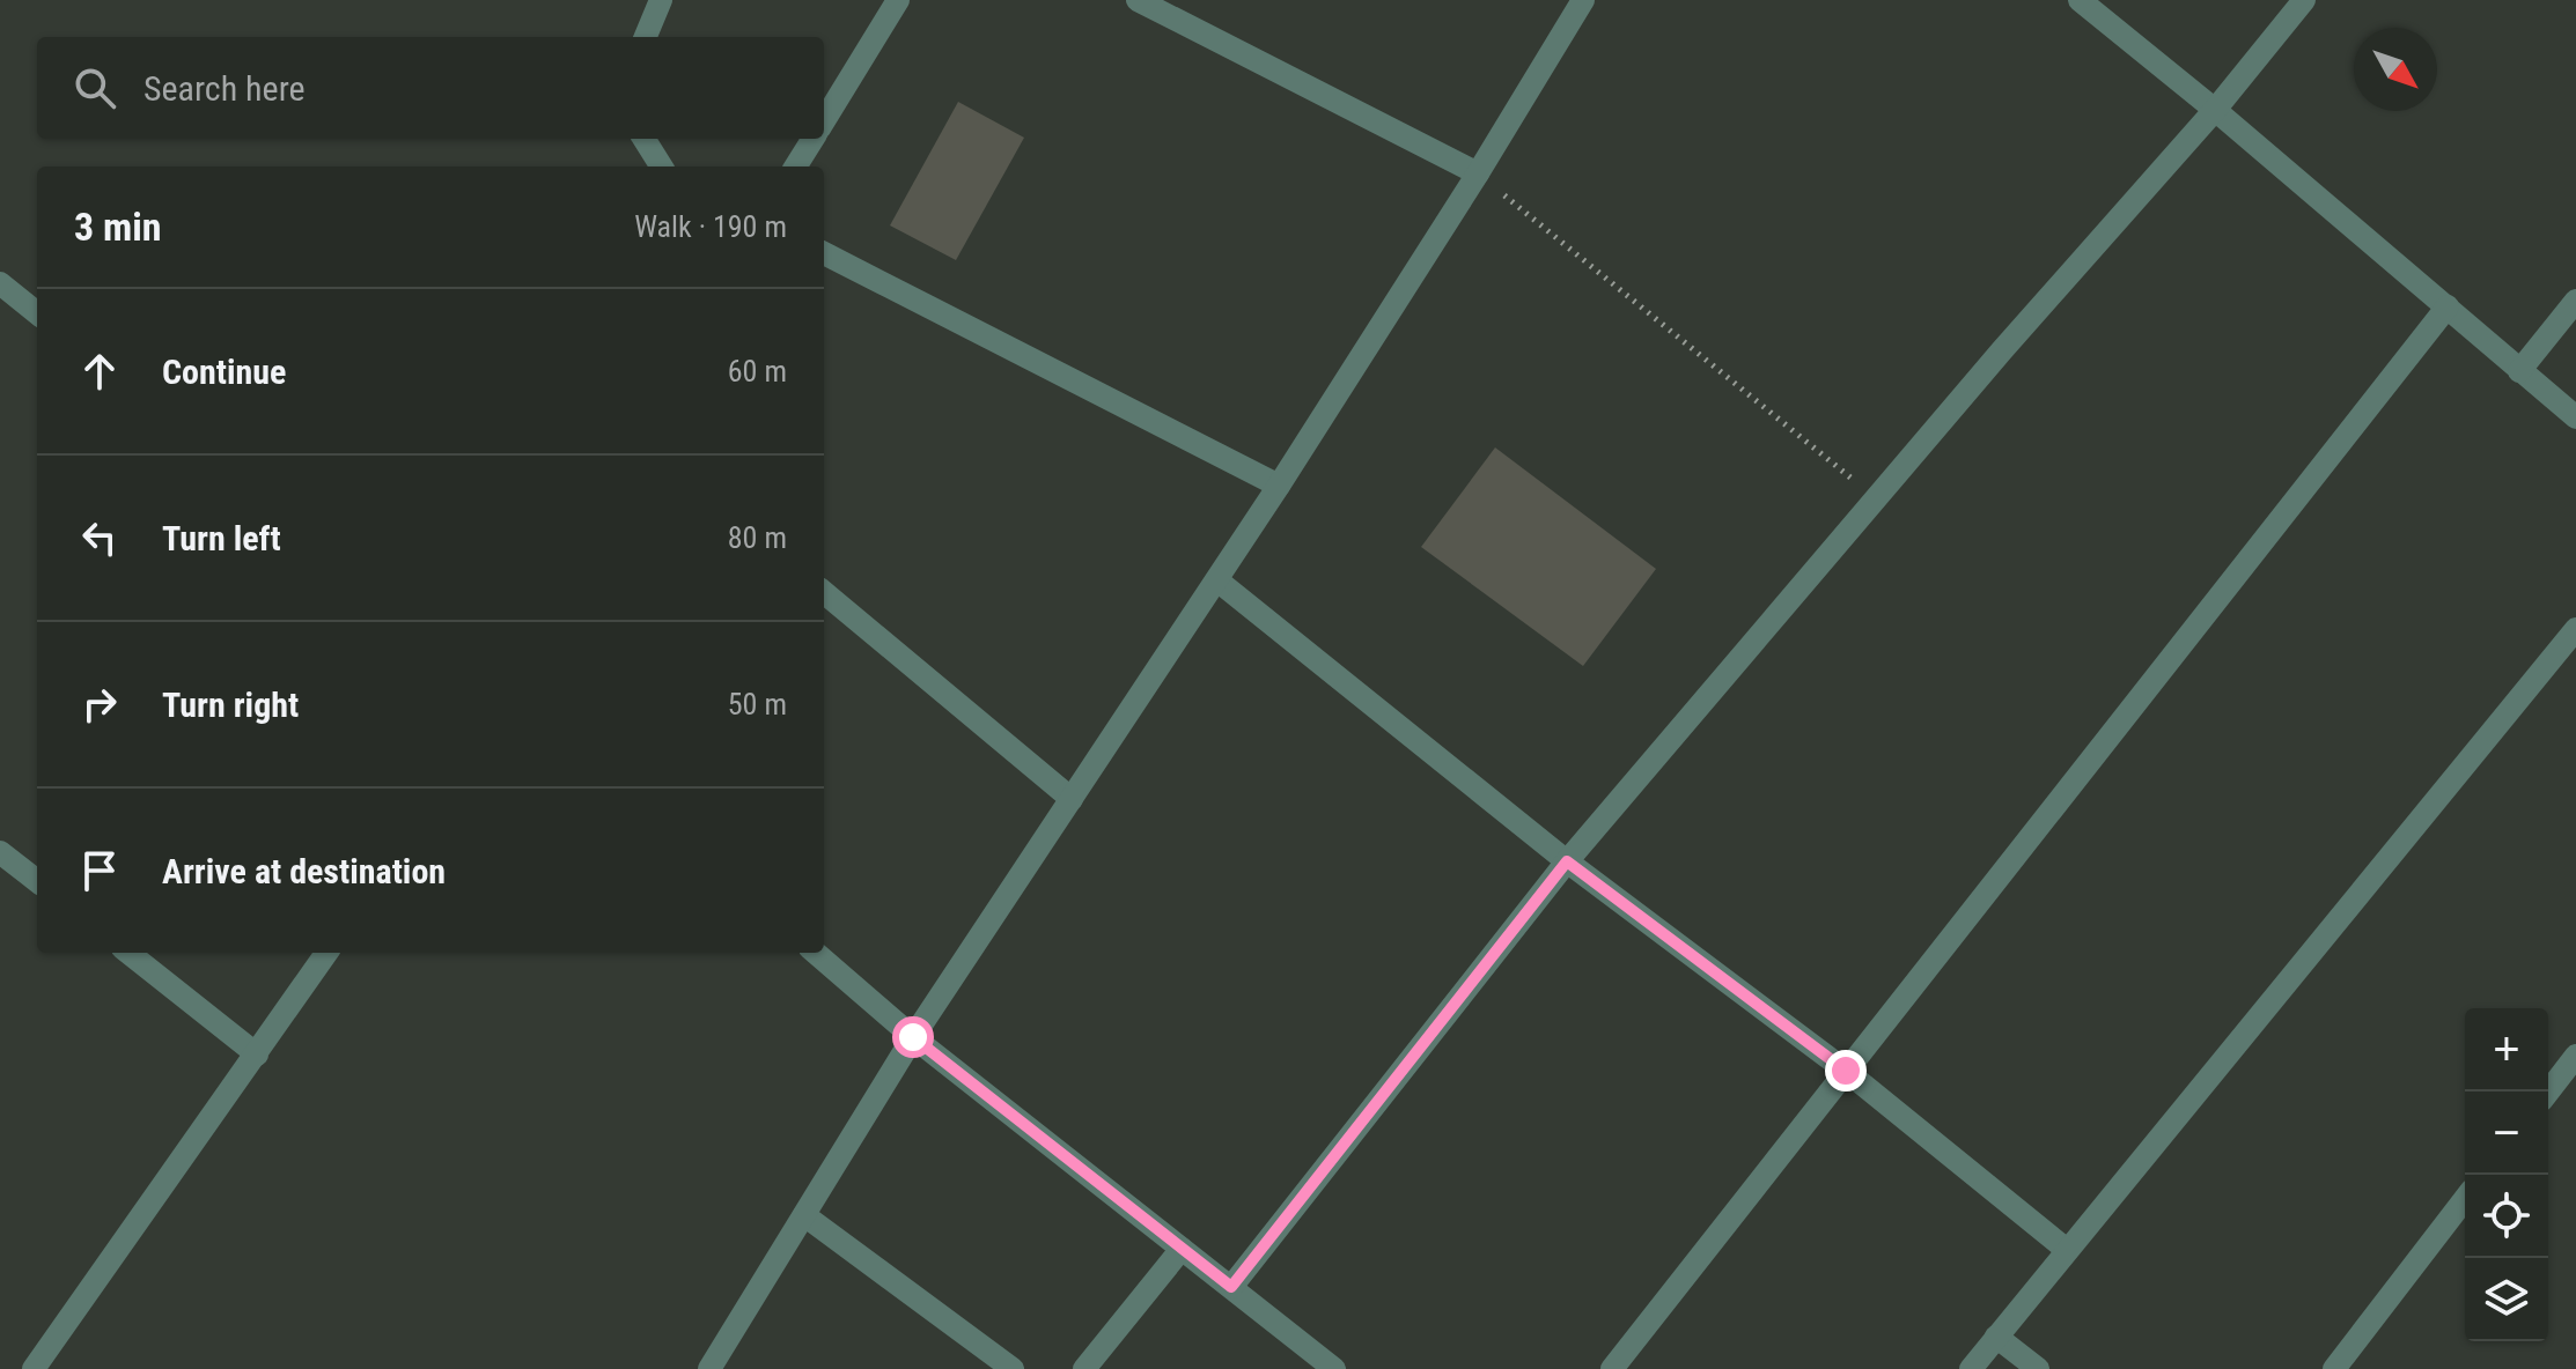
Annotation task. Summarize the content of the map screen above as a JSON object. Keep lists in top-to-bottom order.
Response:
{
  "north": "bottom right",
  "page": {
    "search": "Search here",
    "heading": ["3 min", "Walk · 190 m"],
    "list": [
      ["Continue", "60 m"],
      ["Turn left", "80 m"],
      ["Turn right", "50 m"],
      "Arrive at destination"
    ],
    "map_buttons": ["+", "−"]
  }
}
